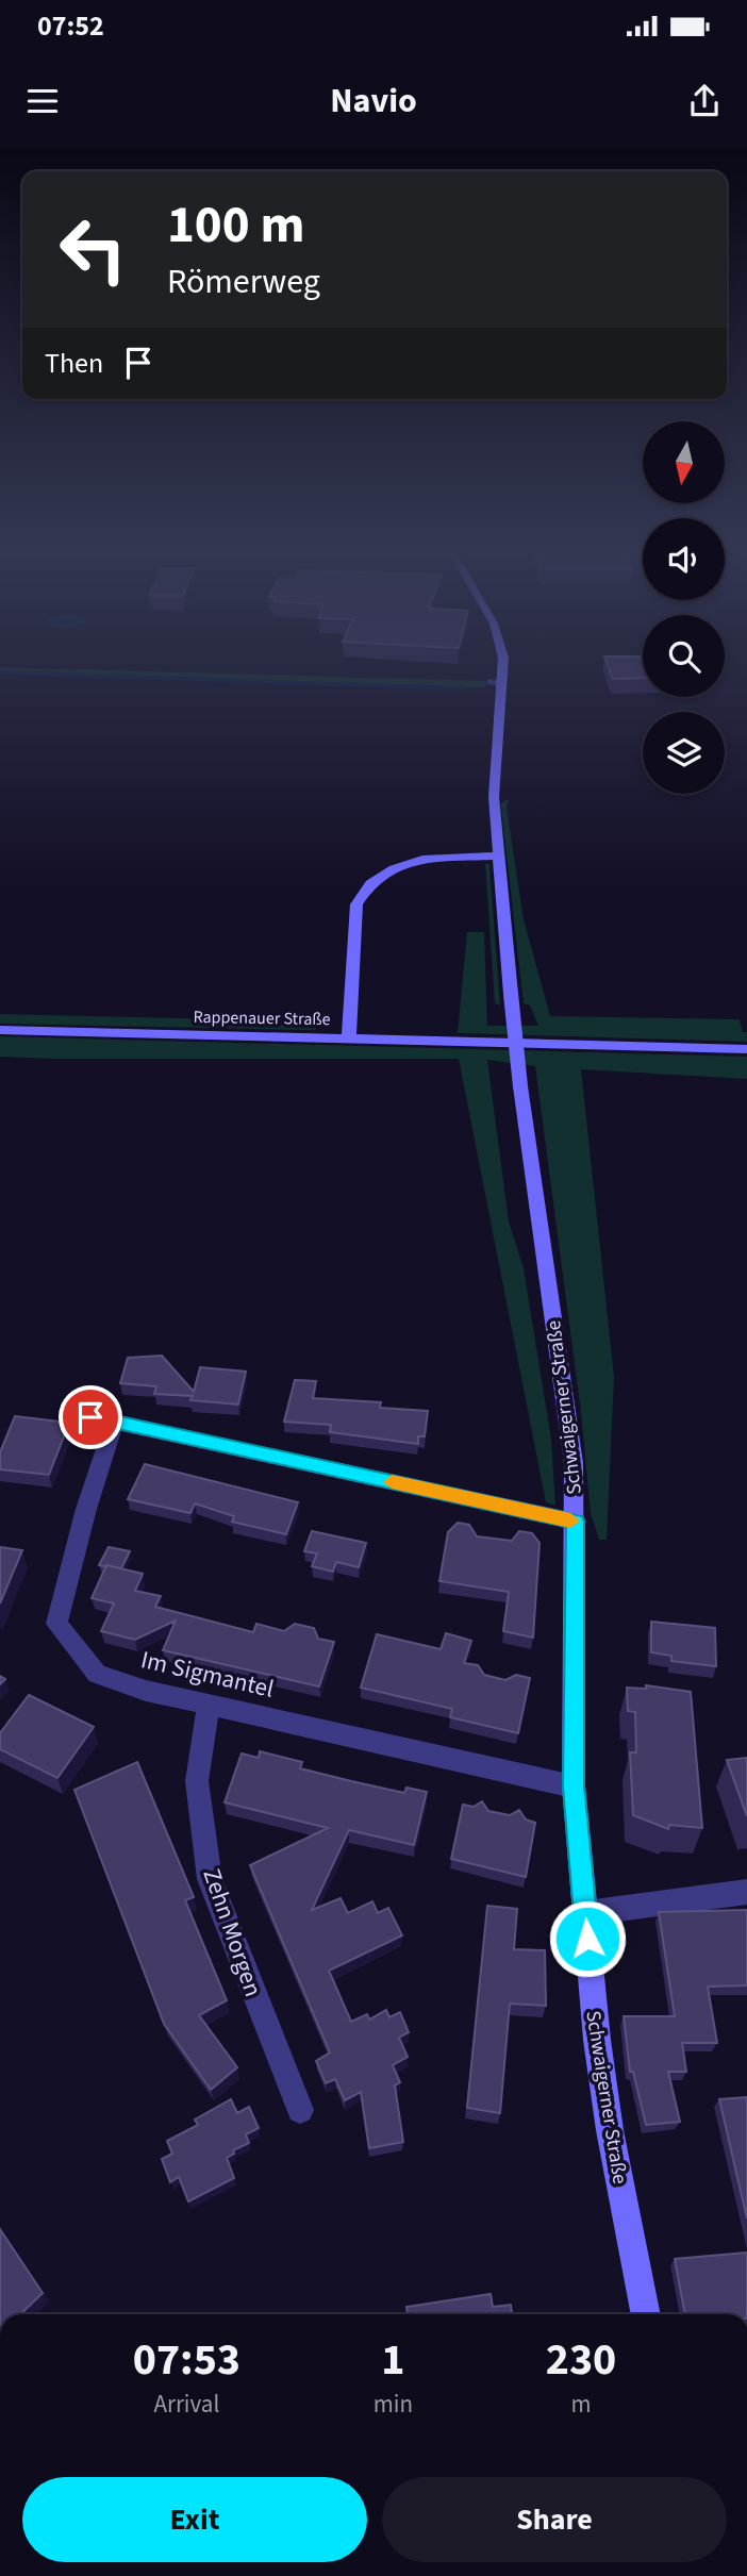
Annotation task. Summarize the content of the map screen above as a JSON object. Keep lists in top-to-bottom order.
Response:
{
  "streets": {
    "street": [
      "Rappenauer Straße",
      "Schwaigerner Straße",
      "Im Sigmantel",
      "Zehn Morgen"
    ]
  },
  "crossings": [
    ["Schwaigerner Straße", "Im Sigmantel"],
    ["Im Sigmantel", "Zehn Morgen"]
  ],
  "north": "bottom",
  "page": {
    "status": "07:52",
    "header": "Navio",
    "turn": ["100 m", "Römerweg"],
    "then": "Then",
    "eta": [
      "07:53",
      "Arrival",
      "1",
      "min",
      "230",
      "m"
    ],
    "buttons": ["Exit", "Share"]
  }
}
